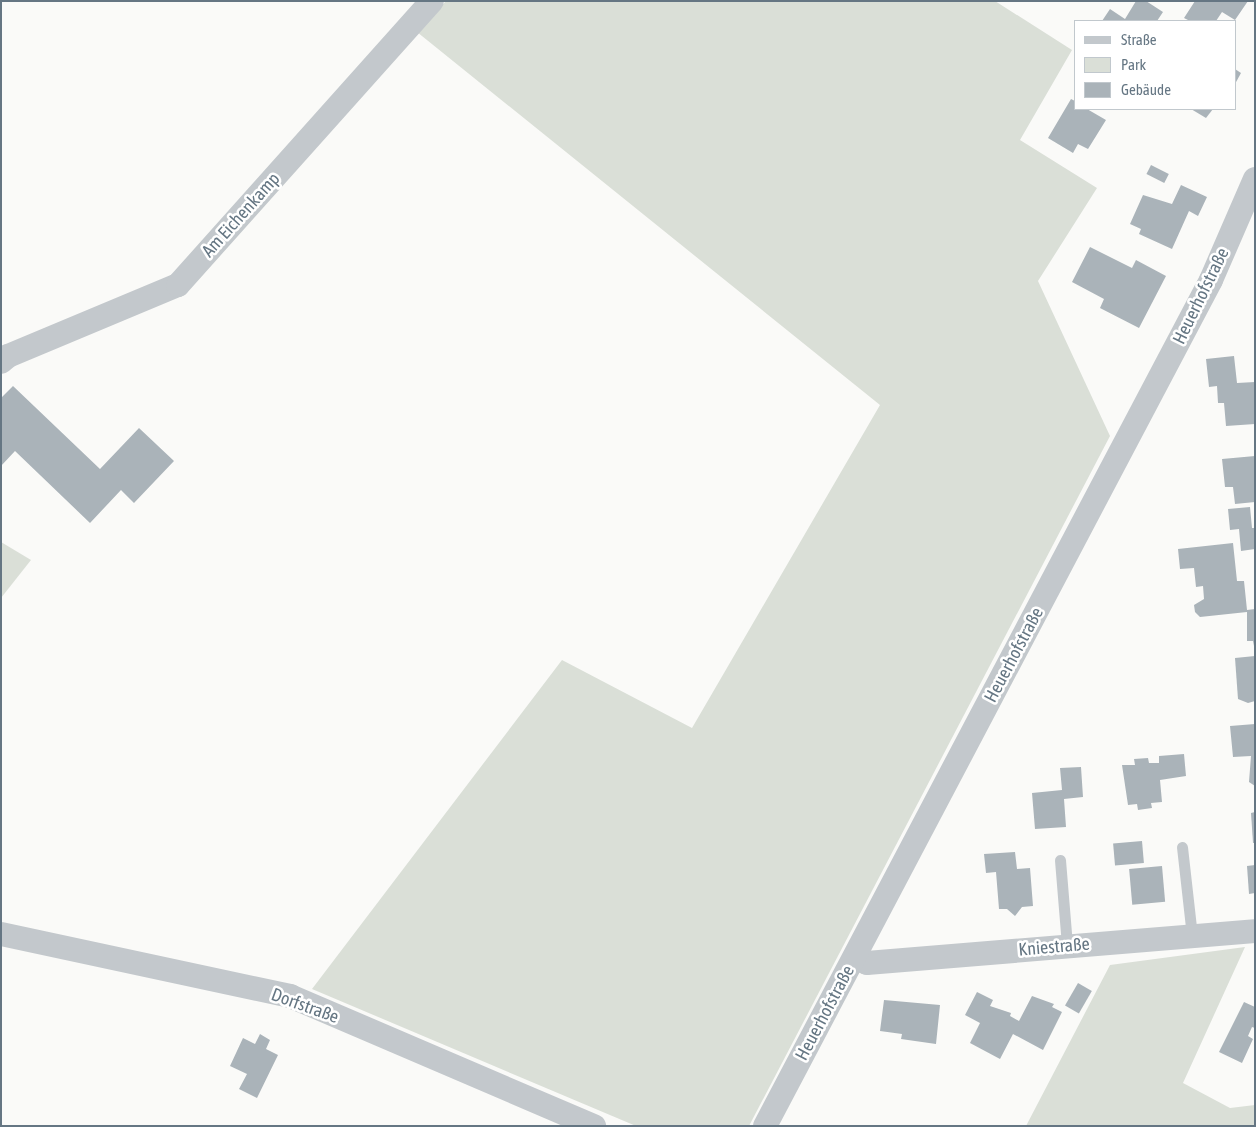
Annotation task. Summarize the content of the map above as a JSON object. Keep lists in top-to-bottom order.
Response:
{
  "streets": {
    "street": [
      "Am Eichenkamp",
      "Heuerhofstraße",
      "Kniestraße",
      "Dorfstraße"
    ]
  },
  "crossings": [
    ["Heuerhofstraße", "Kniestraße"]
  ],
  "legend": ["Straße", "Park", "Gebäude"]
}
